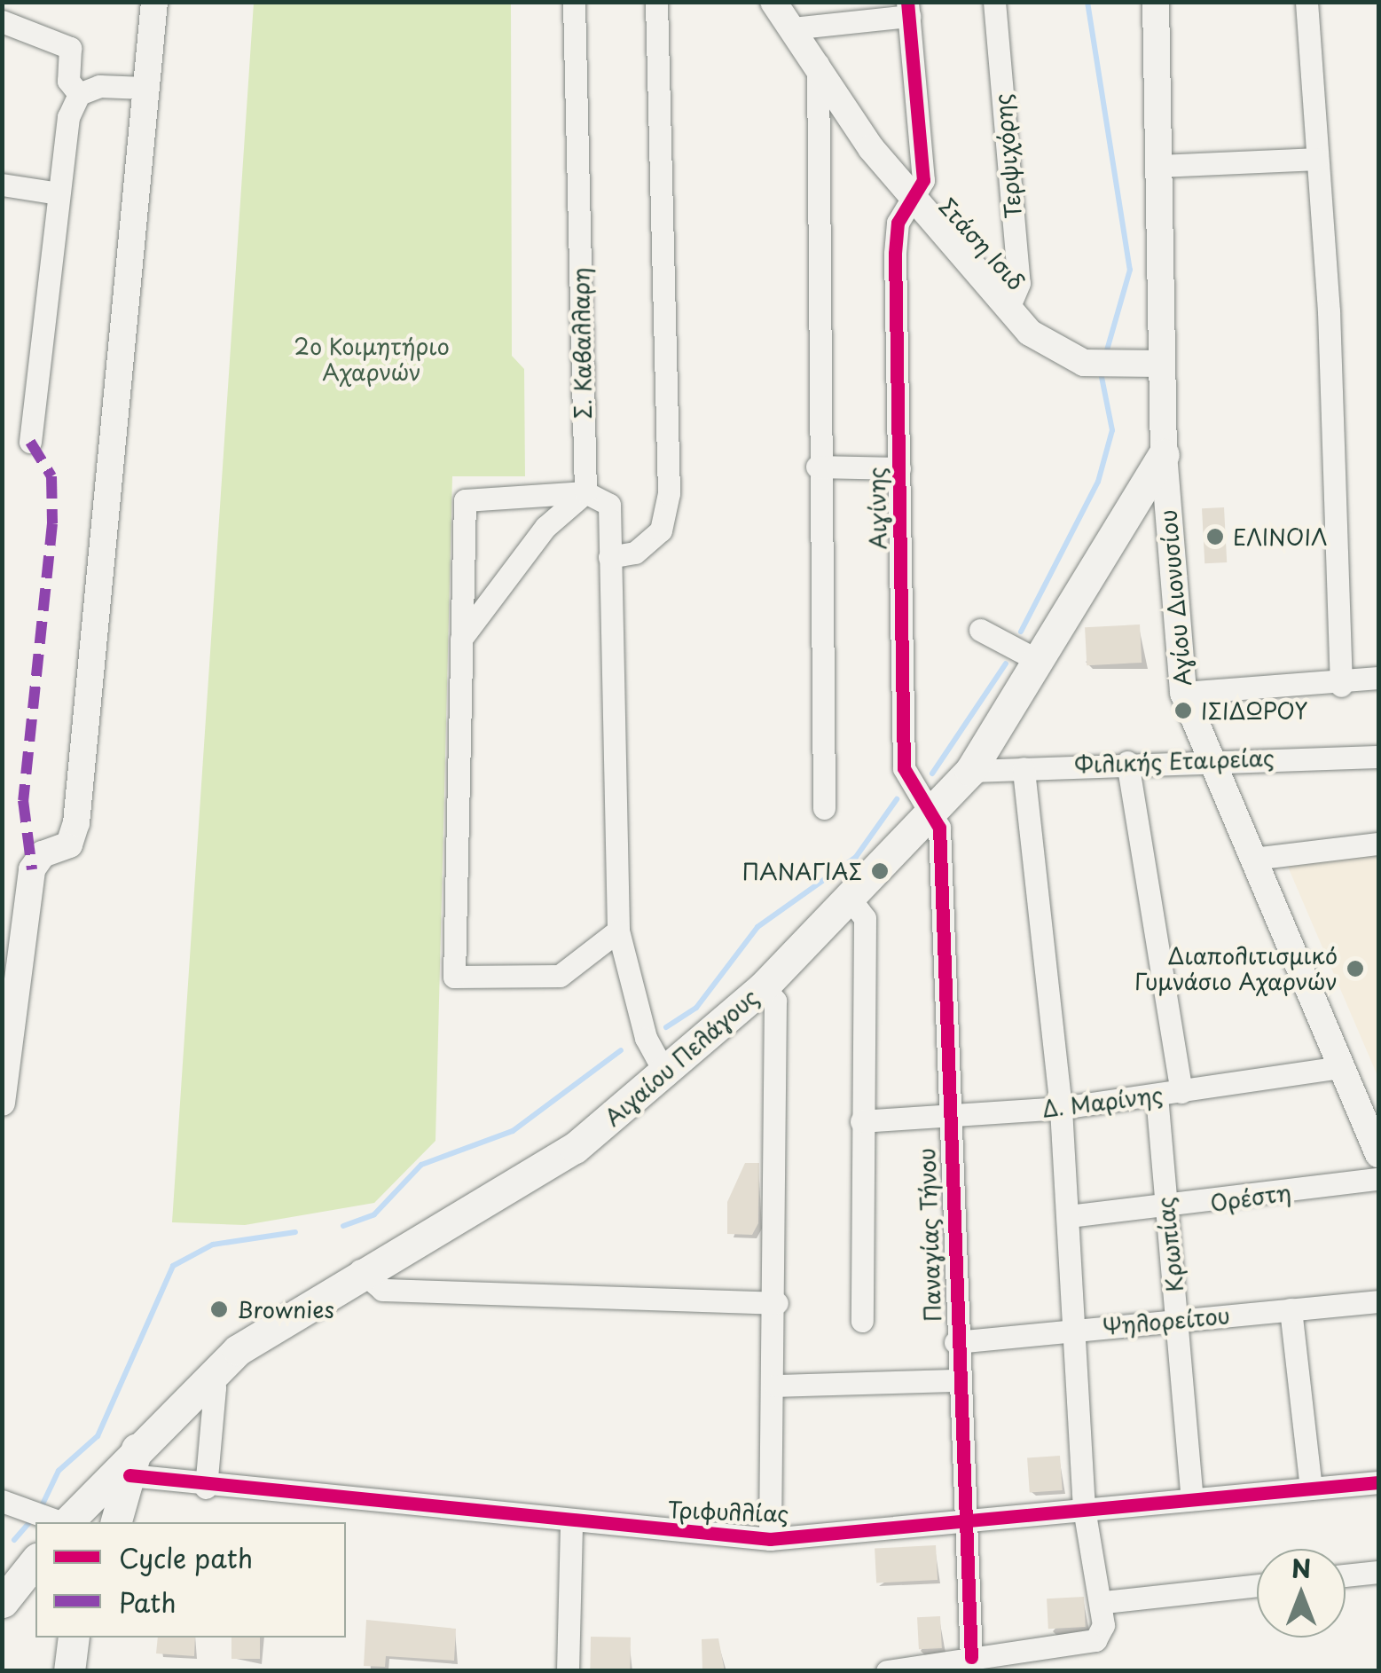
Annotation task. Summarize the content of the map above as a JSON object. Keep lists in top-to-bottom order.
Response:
{
  "streets": {
    "main road": ["Αιγαίου Πελάγους"],
    "street": [
      "Τερψιχόρης",
      "Στάση Ισιδ",
      "Σ. Καβαλλαρη",
      "Αιγίνης",
      "Αγίου Διονυσίου",
      "Φιλικής Εταιρείας",
      "Δ. Μαρίνης",
      "Ορέστη",
      "Παναγίας Τήνου",
      "Κρωπίας",
      "Ψηλορείτου",
      "Τριφυλλίας"
    ]
  },
  "crossings": [
    ["Τερψιχόρης", "Στάση Ισιδ"],
    ["Στάση Ισιδ", "Αιγίνης"],
    ["Στάση Ισιδ", "Αγίου Διονυσίου"],
    ["Αιγίνης", "Αιγαίου Πελάγους"],
    ["Αιγίνης", "Παναγίας Τήνου"],
    ["Αγίου Διονυσίου", "Φιλικής Εταιρείας"],
    ["Αγίου Διονυσίου", "Αιγαίου Πελάγους"],
    ["Αγίου Διονυσίου", "Δ. Μαρίνης"],
    ["Φιλικής Εταιρείας", "Αιγαίου Πελάγους"],
    ["Αιγαίου Πελάγους", "Παναγίας Τήνου"],
    ["Αιγαίου Πελάγους", "Τριφυλλίας"],
    ["Δ. Μαρίνης", "Παναγίας Τήνου"],
    ["Δ. Μαρίνης", "Κρωπίας"],
    ["Ορέστη", "Κρωπίας"],
    ["Παναγίας Τήνου", "Ψηλορείτου"],
    ["Παναγίας Τήνου", "Τριφυλλίας"],
    ["Κρωπίας", "Ψηλορείτου"],
    ["Κρωπίας", "Τριφυλλίας"]
  ],
  "parks": ["2ο Κοιμητήριο Αχαρνών"],
  "places": [
    "ΕΛΙΝΟΙΛ",
    "ΙΣΙΔΩΡΟΥ",
    "ΠΑΝΑΓΙΑΣ",
    "Διαπολιτισμικό Γυμνάσιο Αχαρνών",
    "Brownies"
  ],
  "legend": ["Cycle path", "Path"],
  "north": "top"
}
